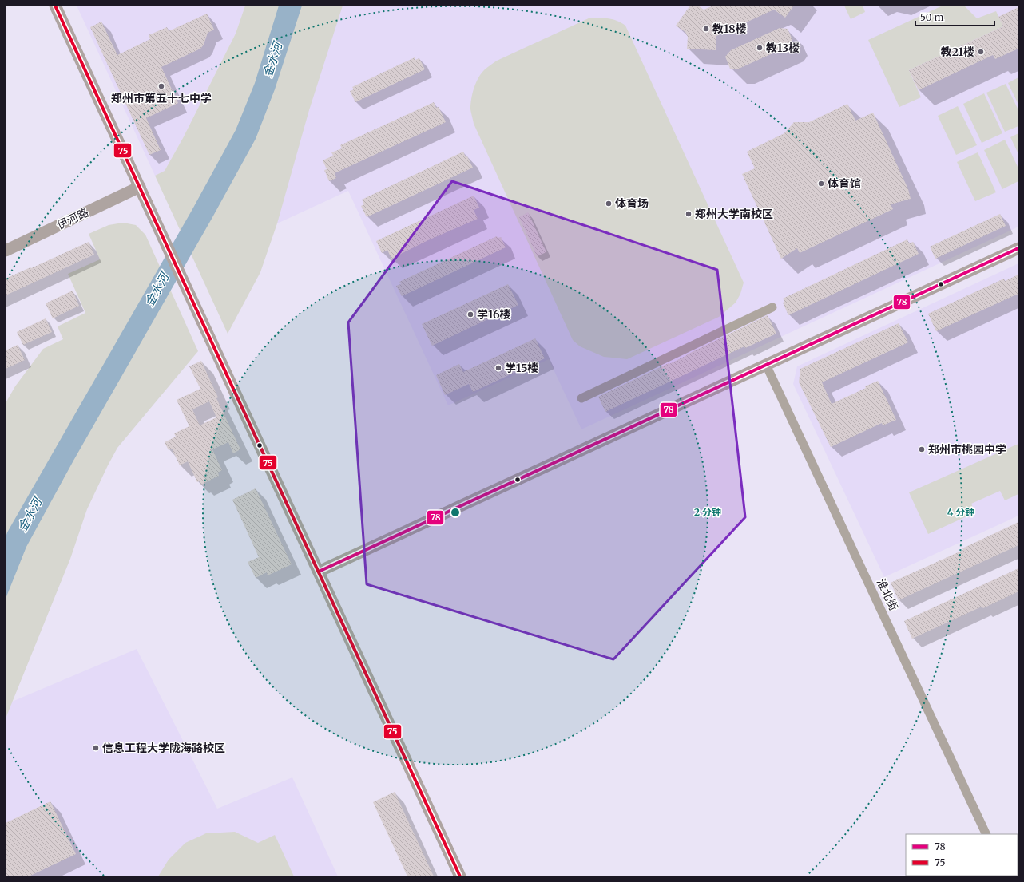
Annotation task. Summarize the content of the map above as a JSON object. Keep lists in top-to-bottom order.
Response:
{
  "streets": {
    "street": ["伊河路", "淮北街"]
  },
  "water": ["金水河"],
  "places": [
    "教18楼",
    "教13楼",
    "教21楼",
    "郑州市第五十七中学",
    "体育馆",
    "体育场",
    "郑州大学南校区",
    "学16楼",
    "学15楼",
    "郑州市桃园中学",
    "信息工程大学陇海路校区"
  ],
  "lines": ["transit line 75", "transit line 78"],
  "legend": ["78", "75"],
  "scale_bar": "50 m",
  "rings": ["2 分钟", "4 分钟"]
}
